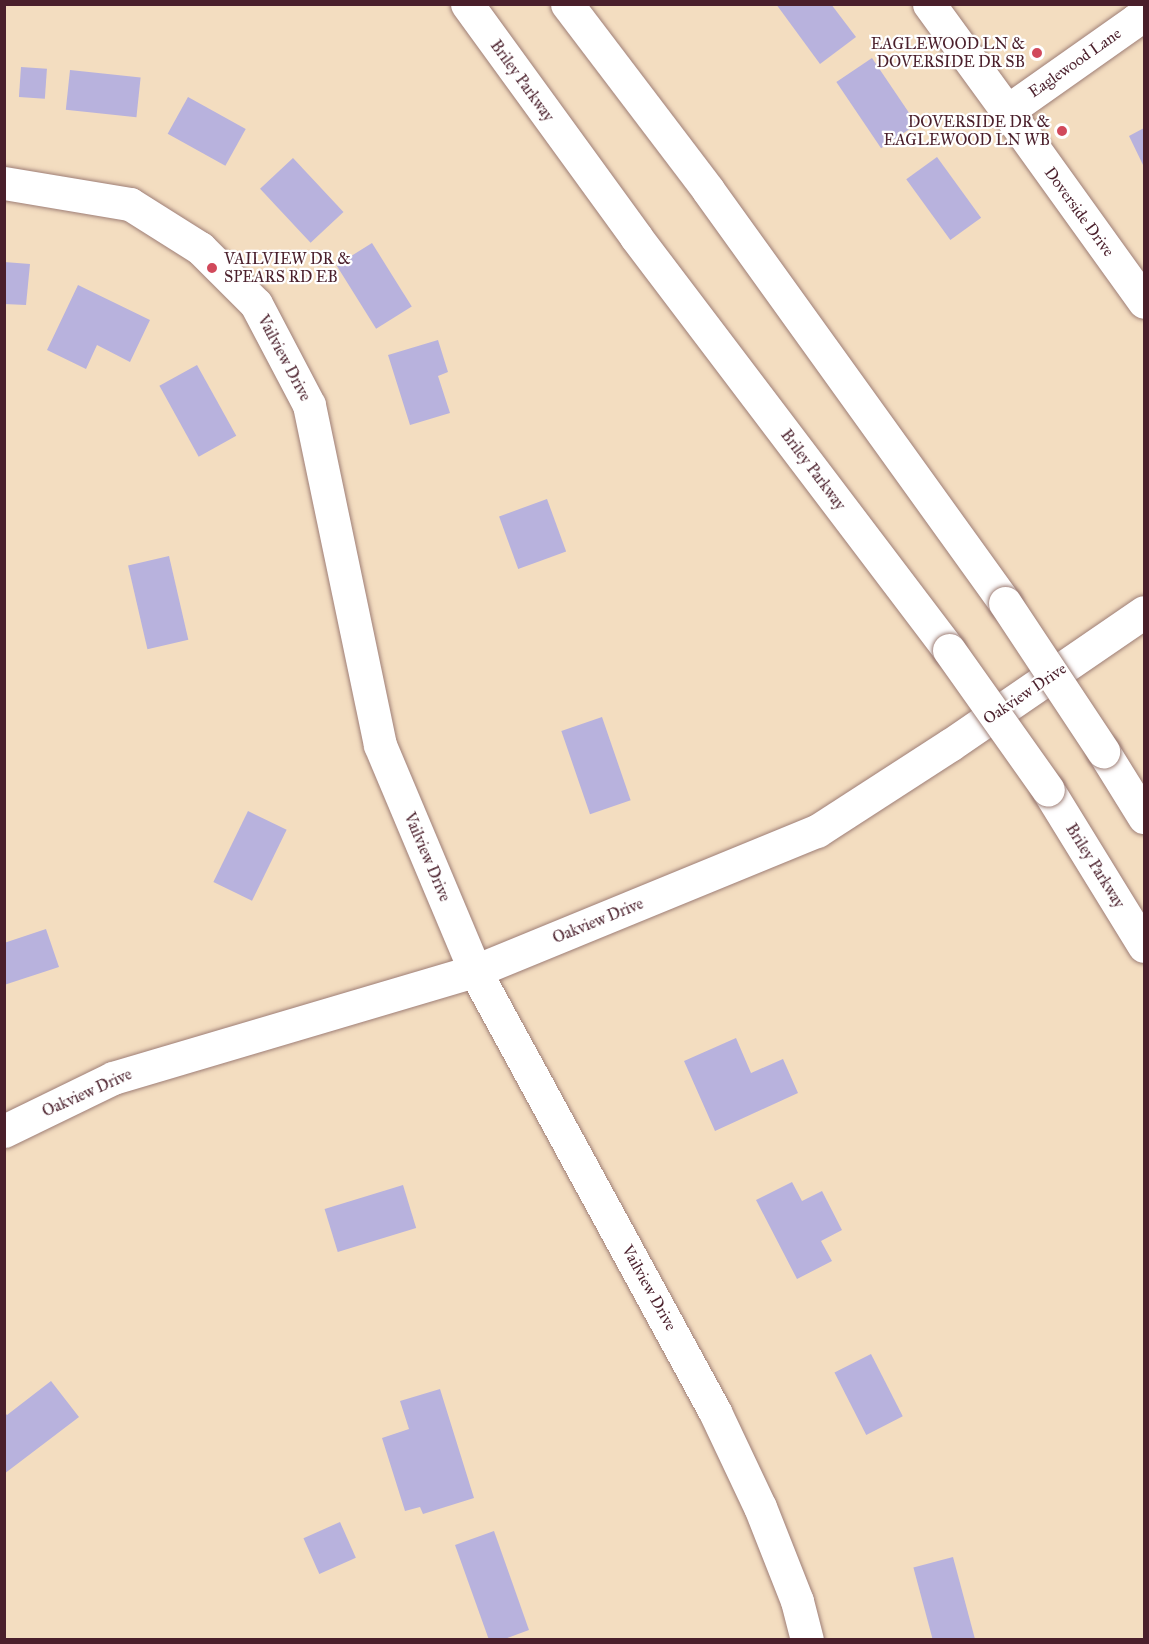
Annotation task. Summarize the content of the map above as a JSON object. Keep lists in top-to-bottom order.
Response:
{
  "streets": {
    "main road": [
      "Eaglewood Lane",
      "Briley Parkway",
      "Doverside Drive",
      "Vailview Drive",
      "Oakview Drive"
    ]
  },
  "crossings": [
    ["Eaglewood Lane", "Doverside Drive"],
    ["Vailview Drive", "Oakview Drive"]
  ],
  "places": ["EAGLEWOOD LN & DOVERSIDE DR SB", "DOVERSIDE DR & EAGLEWOOD LN WB", "VAILVIEW DR & SPEARS RD EB"]
}
